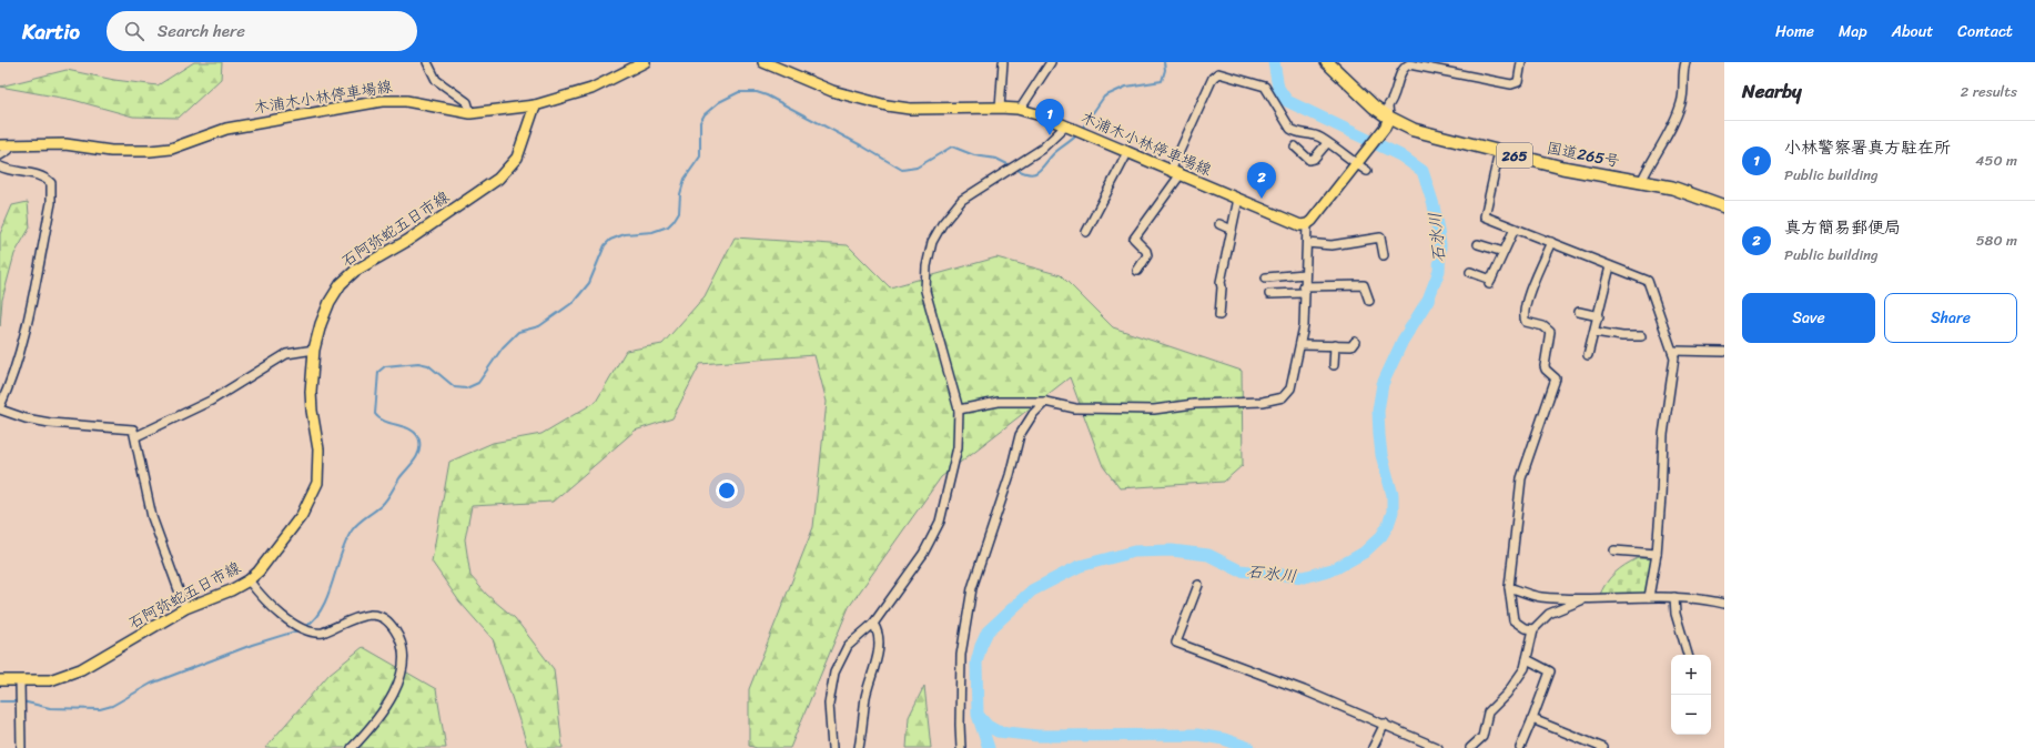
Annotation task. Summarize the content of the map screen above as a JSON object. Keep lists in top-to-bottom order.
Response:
{
  "streets": {
    "highway": ["国道265号", "265"],
    "main road": ["木浦木小林停車場線", "石阿弥蛇五日市線"]
  },
  "crossings": [
    ["木浦木小林停車場線", "石阿弥蛇五日市線"]
  ],
  "water": ["石氷川"],
  "page": {
    "header": "Kartio",
    "search": "Search here",
    "nav": [
      "Home",
      "Map",
      "About",
      "Contact"
    ],
    "heading": ["Nearby", "2 results"],
    "pins": ["1", "2"],
    "list": [
      {
        "mark": "1",
        "name": "小林警察署真方駐在所",
        "note": "Public building",
        "value": "450 m"
      },
      {
        "mark": "2",
        "name": "真方簡易郵便局",
        "note": "Public building",
        "value": "580 m"
      }
    ],
    "buttons": ["Save", "Share"],
    "map_buttons": ["+", "−"]
  }
}
